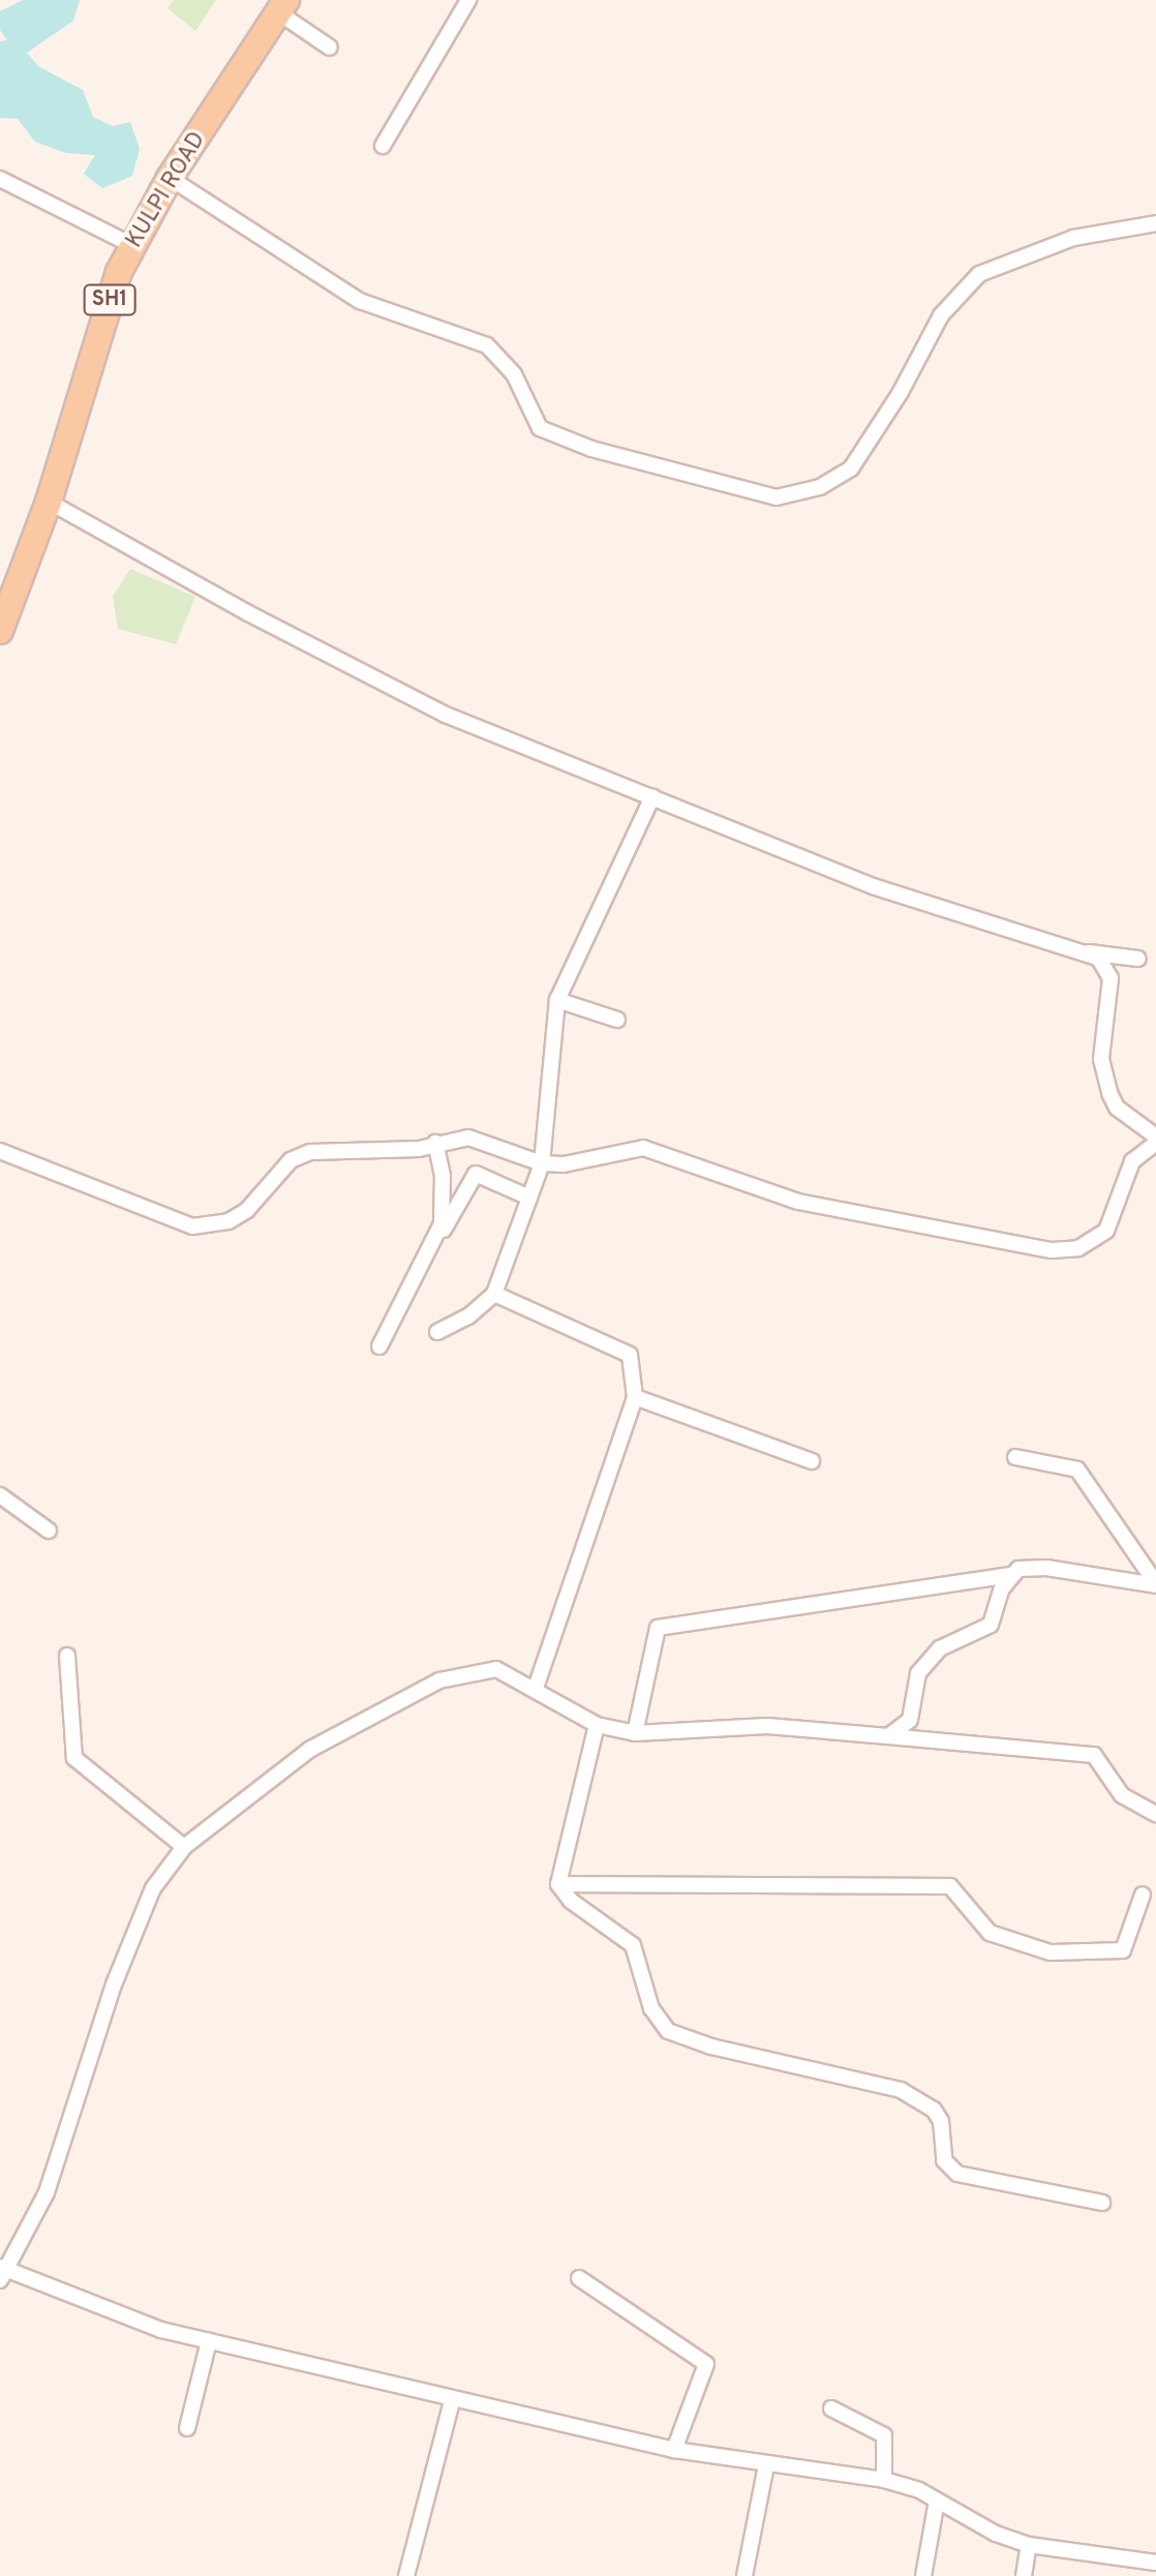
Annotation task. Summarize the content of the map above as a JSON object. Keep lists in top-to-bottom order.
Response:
{
  "streets": {
    "main road": ["KULPI ROAD", "SH1"]
  }
}
